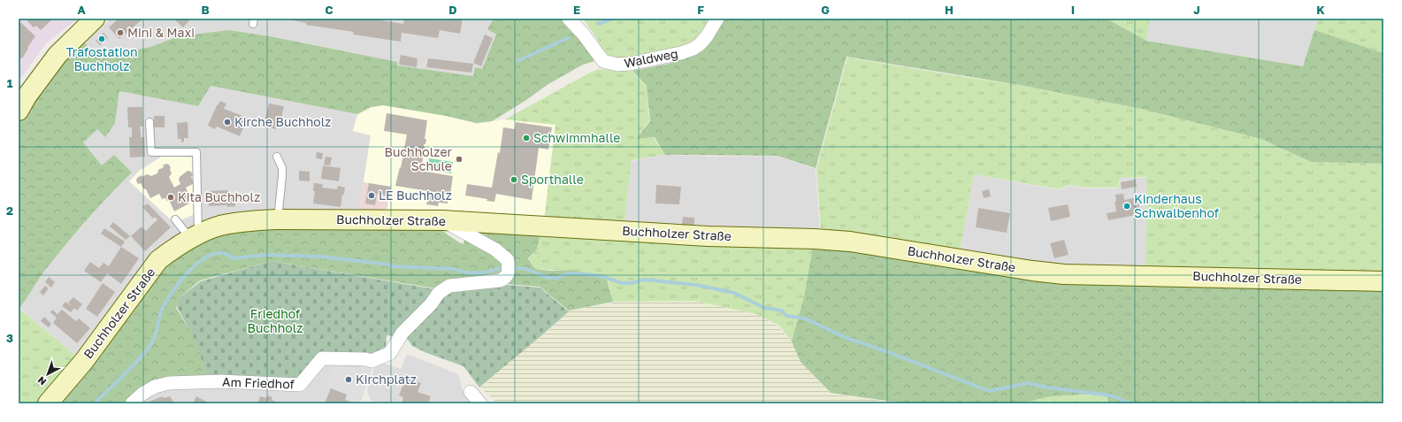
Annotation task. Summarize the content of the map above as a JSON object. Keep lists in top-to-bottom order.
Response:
{
  "streets": {
    "street": ["Waldweg", "Buchholzer Straße", "Am Friedhof"]
  },
  "crossings": [
    ["Buchholzer Straße", "Am Friedhof"]
  ],
  "parks": ["Friedhof Buchholz"],
  "places": [
    "Mini & Maxi",
    "Trafostation Buchholz",
    "Kirche Buchholz",
    "Schwimmhalle",
    "Buchholzer Schule",
    "Sporthalle",
    "LE Buchholz",
    "Kita Buchholz",
    "Kinderhaus Schwalbenhof",
    "Kirchplatz"
  ],
  "north": "bottom left",
  "grid": {
    "columns": [
      "A",
      "B",
      "C",
      "D",
      "E",
      "F",
      "G",
      "H",
      "I",
      "J",
      "K"
    ],
    "rows": ["1", "2", "3"]
  }
}
